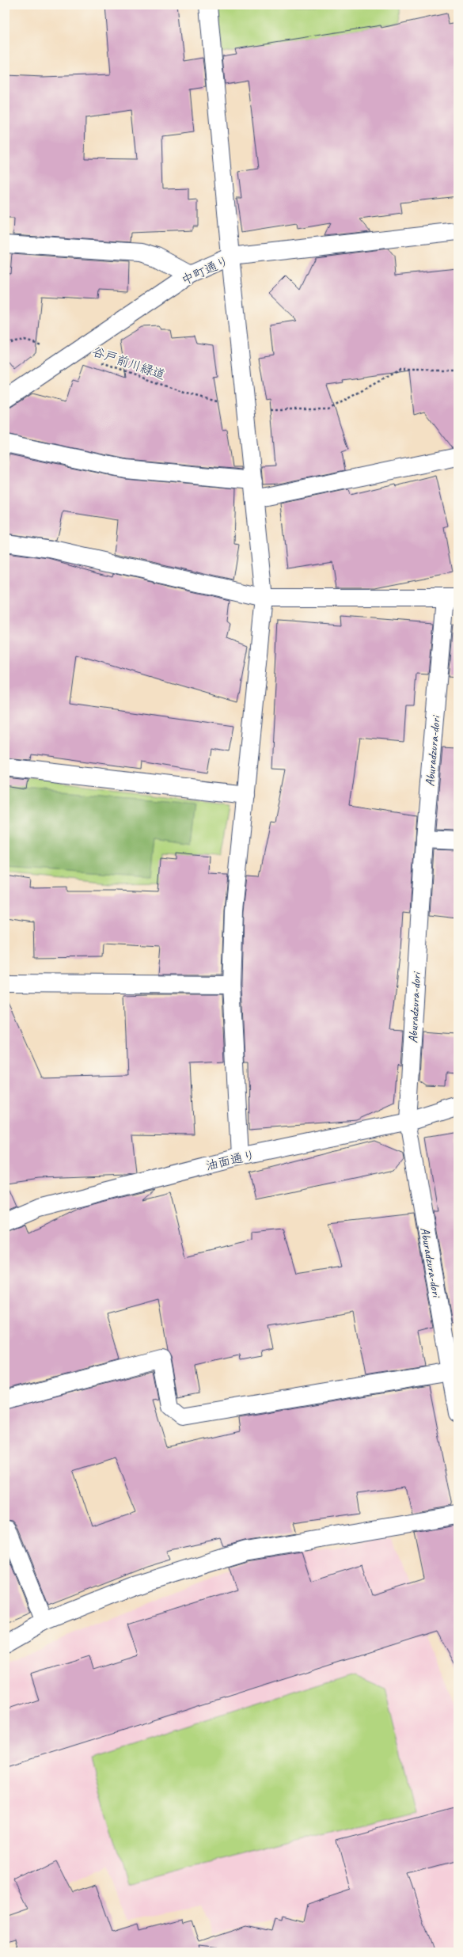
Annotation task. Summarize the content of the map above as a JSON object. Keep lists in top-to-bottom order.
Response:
{
  "streets": {
    "street": ["中町通り", "Aburadzura-dori", "油面通り"],
    "path": ["谷戸前川緑道"]
  },
  "crossings": [
    ["中町通り", "谷戸前川緑道"],
    ["Aburadzura-dori", "油面通り"]
  ]
}
